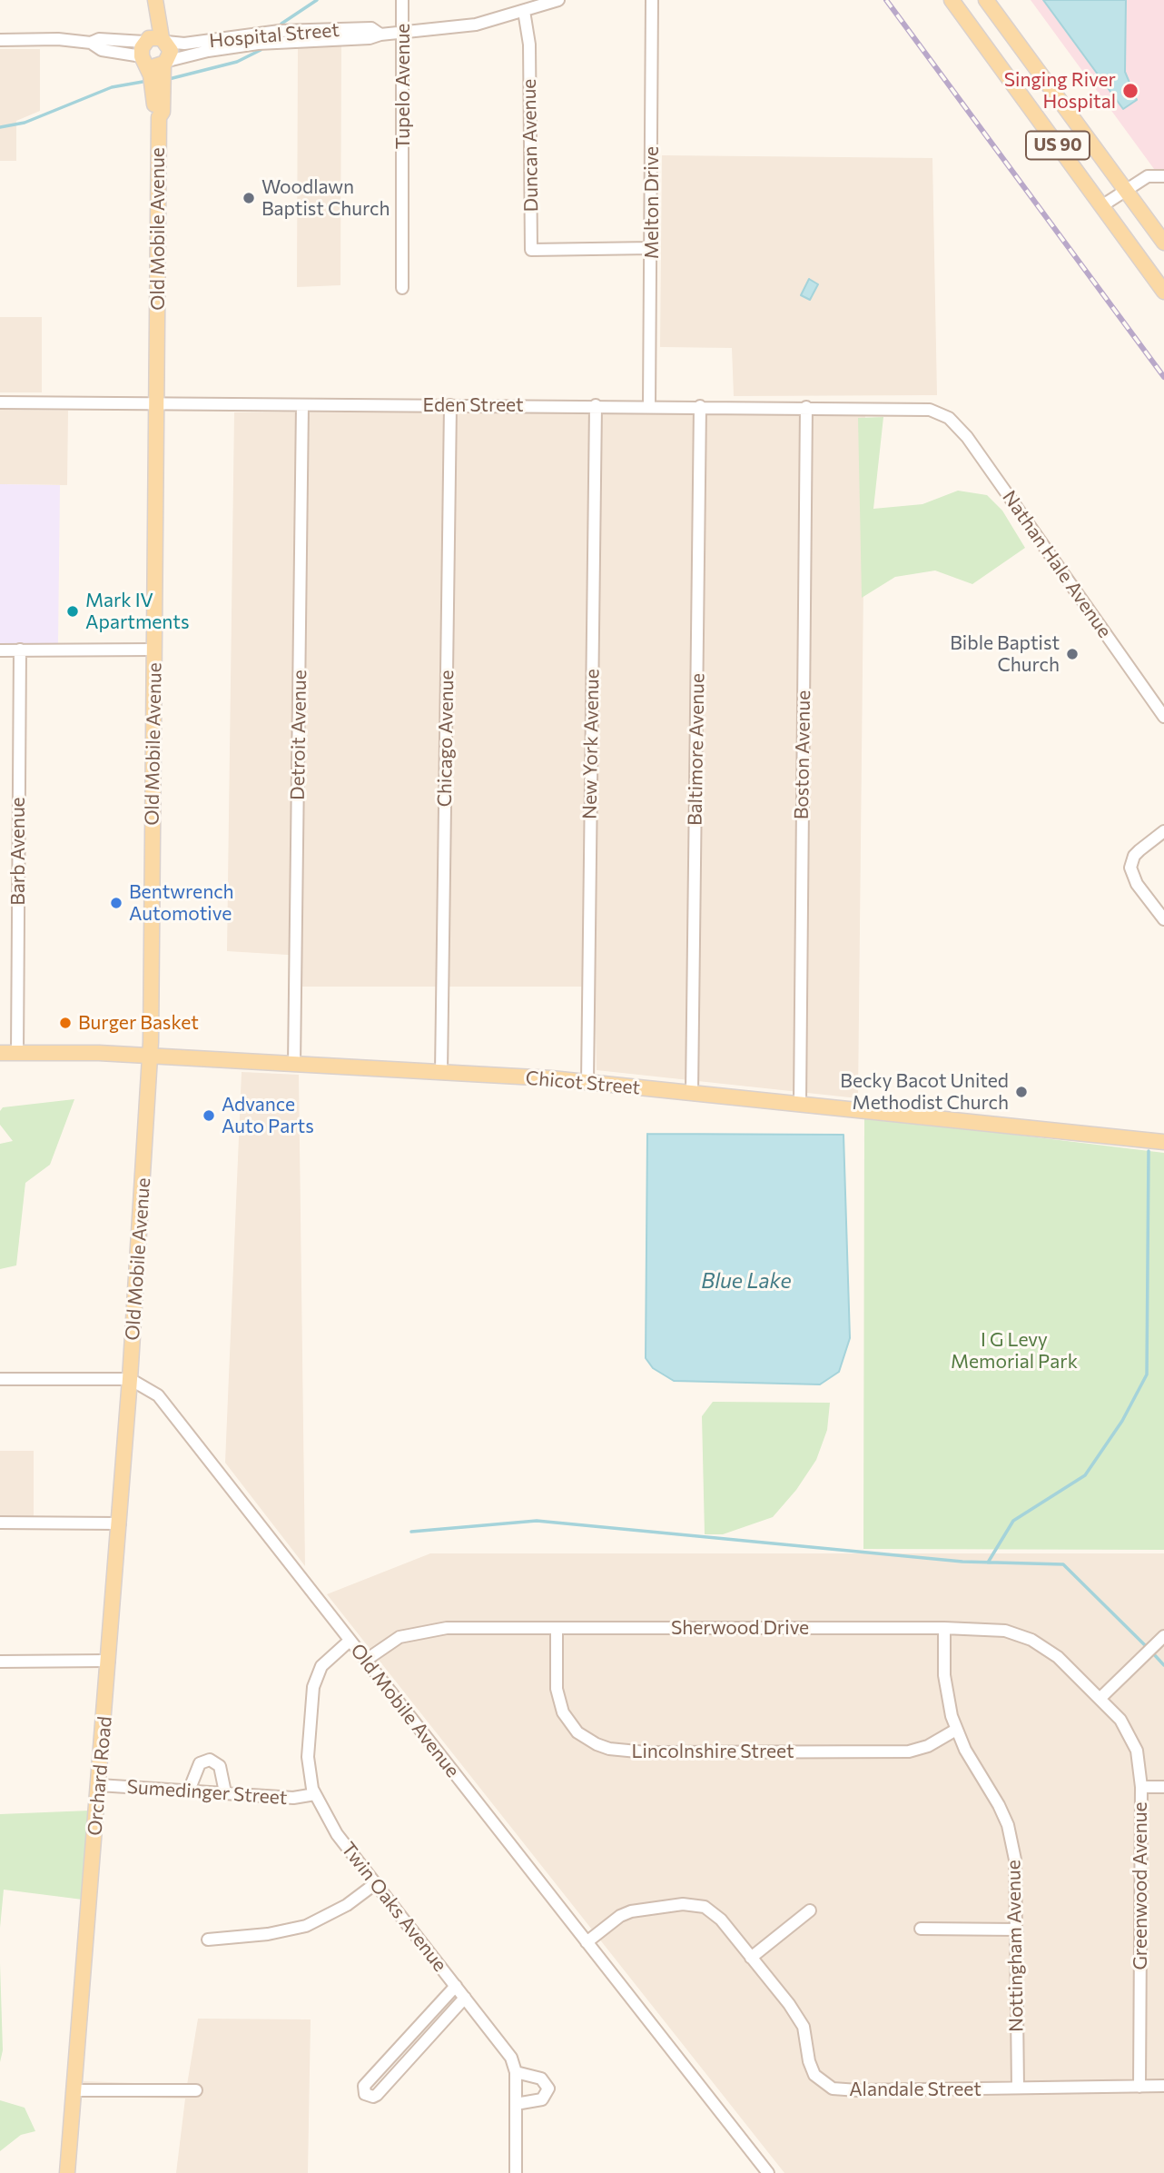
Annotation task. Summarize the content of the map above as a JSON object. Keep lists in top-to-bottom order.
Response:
{
  "streets": {
    "main road": [
      "US 90",
      "Old Mobile Avenue",
      "Chicot Street",
      "Orchard Road"
    ],
    "street": [
      "Hospital Street",
      "Tupelo Avenue",
      "Duncan Avenue",
      "Melton Drive",
      "Eden Street",
      "Nathan Hale Avenue",
      "Detroit Avenue",
      "Chicago Avenue",
      "New York Avenue",
      "Baltimore Avenue",
      "Boston Avenue",
      "Barb Avenue",
      "Sherwood Drive",
      "Lincolnshire Street",
      "Sumedinger Street",
      "Greenwood Avenue",
      "Twin Oaks Avenue",
      "Nottingham Avenue",
      "Alandale Street"
    ]
  },
  "crossings": [
    ["Hospital Street", "Tupelo Avenue"],
    ["Hospital Street", "Duncan Avenue"],
    ["Hospital Street", "Old Mobile Avenue"],
    ["Duncan Avenue", "Melton Drive"],
    ["Melton Drive", "Eden Street"],
    ["Old Mobile Avenue", "Eden Street"],
    ["Old Mobile Avenue", "Chicot Street"],
    ["Old Mobile Avenue", "Sherwood Drive"],
    ["Old Mobile Avenue", "Orchard Road"],
    ["Old Mobile Avenue", "Twin Oaks Avenue"],
    ["Old Mobile Avenue", "Alandale Street"],
    ["Eden Street", "Nathan Hale Avenue"],
    ["Eden Street", "Detroit Avenue"],
    ["Eden Street", "Chicago Avenue"],
    ["Eden Street", "New York Avenue"],
    ["Eden Street", "Baltimore Avenue"],
    ["Eden Street", "Boston Avenue"],
    ["Detroit Avenue", "Chicot Street"],
    ["Chicago Avenue", "Chicot Street"],
    ["New York Avenue", "Chicot Street"],
    ["Baltimore Avenue", "Chicot Street"],
    ["Boston Avenue", "Chicot Street"],
    ["Barb Avenue", "Chicot Street"],
    ["Sherwood Drive", "Lincolnshire Street"],
    ["Sherwood Drive", "Greenwood Avenue"],
    ["Sherwood Drive", "Nottingham Avenue"],
    ["Lincolnshire Street", "Nottingham Avenue"],
    ["Orchard Road", "Sumedinger Street"],
    ["Sumedinger Street", "Twin Oaks Avenue"],
    ["Greenwood Avenue", "Alandale Street"],
    ["Nottingham Avenue", "Alandale Street"]
  ],
  "water": ["Blue Lake"],
  "parks": ["I G Levy Memorial Park"],
  "places": [
    "Singing River Hospital",
    "Woodlawn Baptist Church",
    "Mark IV Apartments",
    "Bible Baptist Church",
    "Bentwrench Automotive",
    "Burger Basket",
    "Becky Bacot United Methodist Church",
    "Advance Auto Parts"
  ]
}
